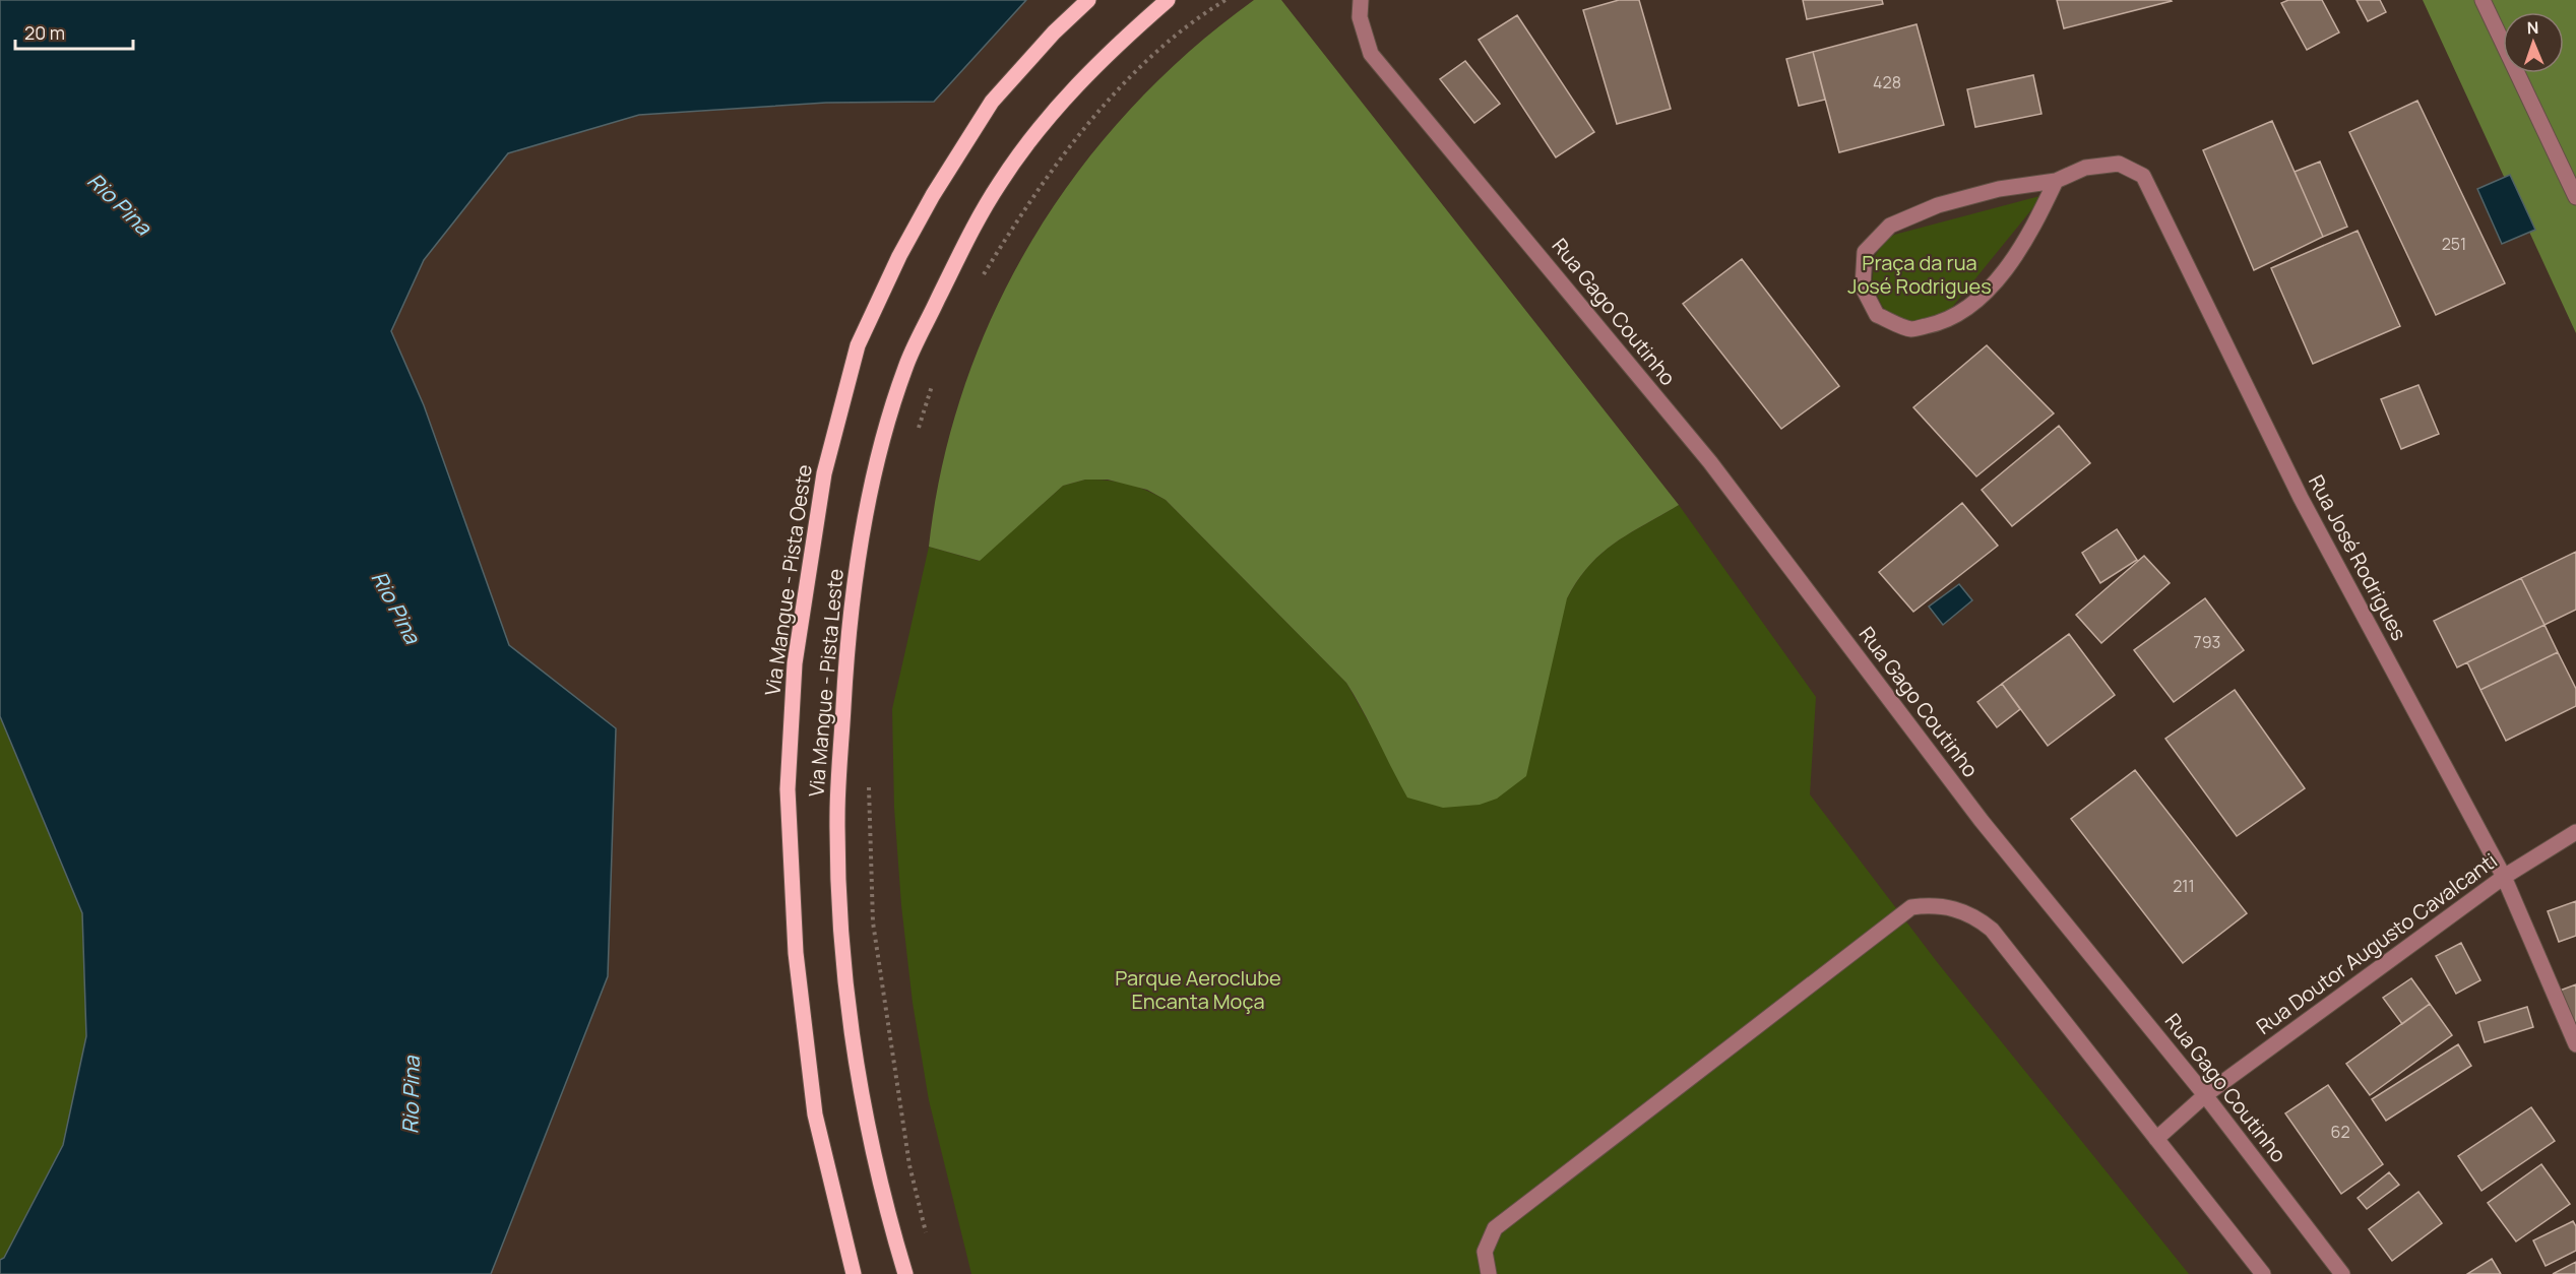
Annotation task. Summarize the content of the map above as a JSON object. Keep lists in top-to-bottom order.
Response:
{
  "streets": {
    "main road": ["Via Mangue - Pista Oeste", "Via Mangue - Pista Leste"],
    "street": ["Rua Gago Coutinho", "Rua José Rodrigues", "Rua Doutor Augusto Cavalcanti"]
  },
  "crossings": [
    ["Rua Gago Coutinho", "Rua Doutor Augusto Cavalcanti"],
    ["Rua José Rodrigues", "Rua Doutor Augusto Cavalcanti"]
  ],
  "water": ["Rio Pina"],
  "parks": ["Praça da rua José Rodrigues", "Parque Aeroclube Encanta Moça"],
  "house_numbers": [
    "428",
    "251",
    "793",
    "211",
    "62"
  ],
  "scale_bar": "20 m",
  "north": "top"
}
